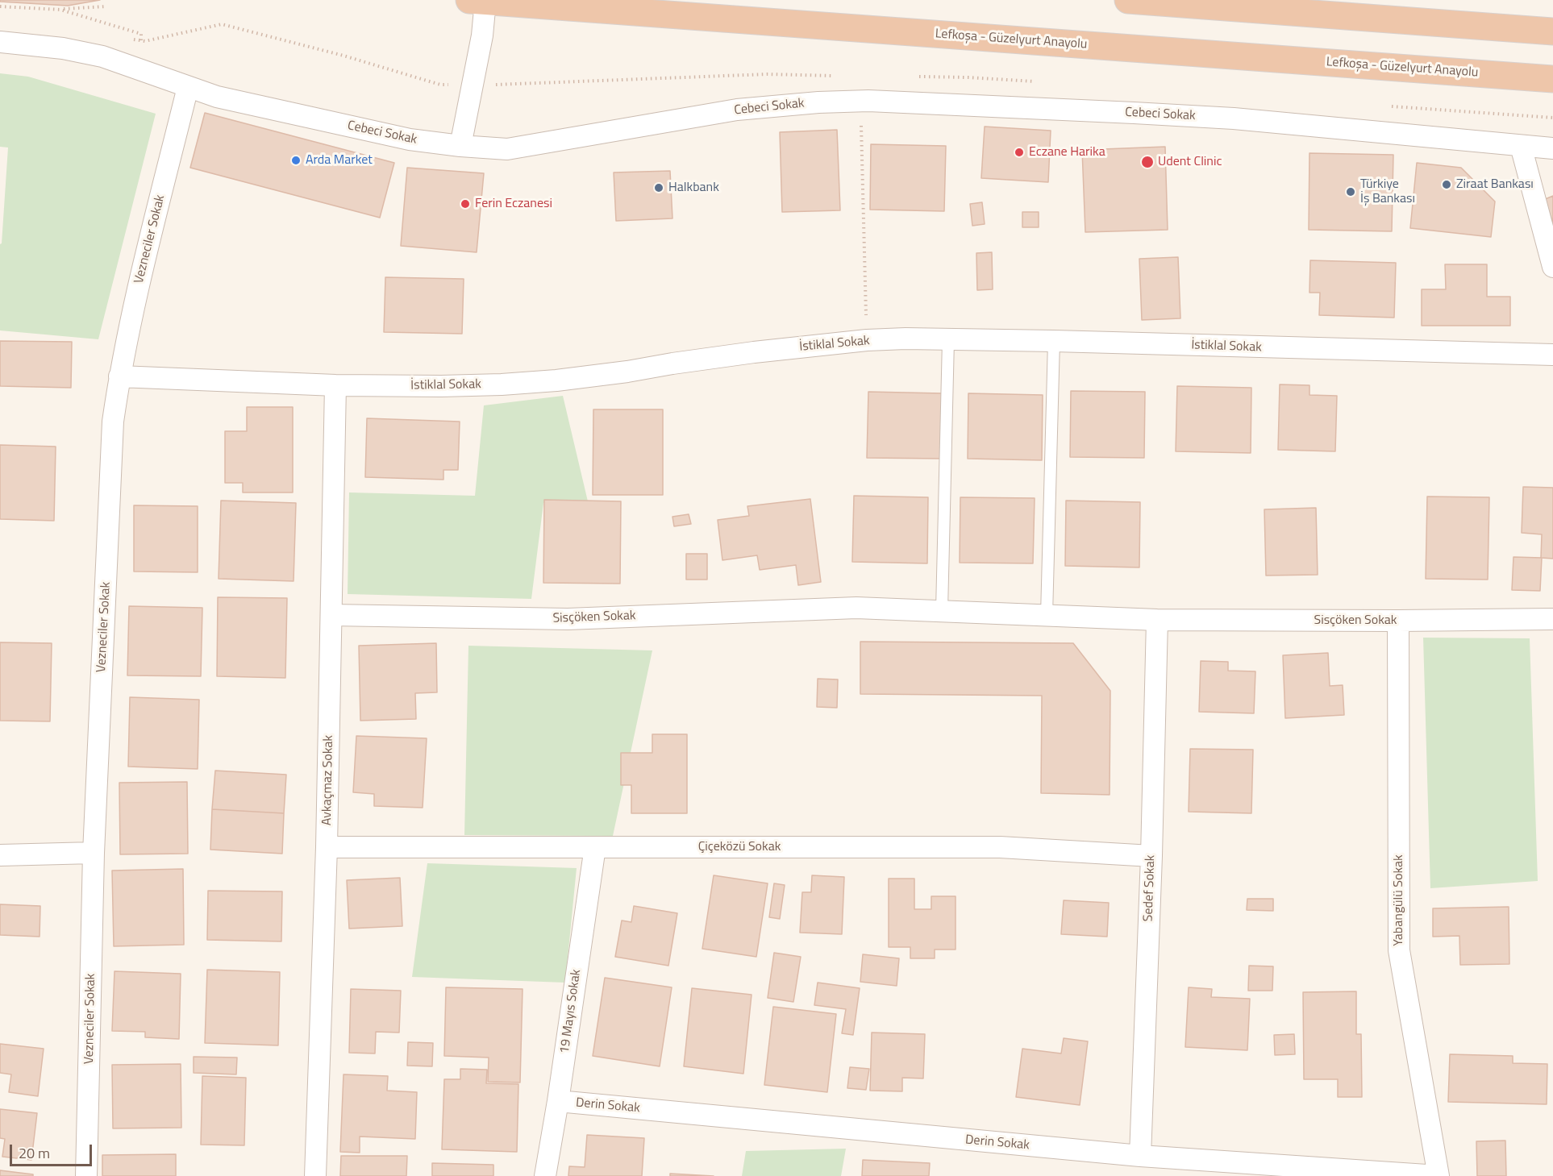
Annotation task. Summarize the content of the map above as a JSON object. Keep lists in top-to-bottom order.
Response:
{
  "streets": {
    "highway": ["Lefkoşa - Güzelyurt Anayolu"],
    "street": [
      "Cebeci Sokak",
      "Vezneciler Sokak",
      "İstiklal Sokak",
      "Sisçöken Sokak",
      "Avkaçmaz Sokak",
      "Çiçeközü Sokak",
      "Sedef Sokak",
      "Yabangülü Sokak",
      "19 Mayıs Sokak",
      "Derin Sokak"
    ]
  },
  "crossings": [
    ["Cebeci Sokak", "Vezneciler Sokak"],
    ["Vezneciler Sokak", "İstiklal Sokak"],
    ["İstiklal Sokak", "Avkaçmaz Sokak"],
    ["Sisçöken Sokak", "Avkaçmaz Sokak"],
    ["Sisçöken Sokak", "Sedef Sokak"],
    ["Sisçöken Sokak", "Yabangülü Sokak"],
    ["Avkaçmaz Sokak", "Çiçeközü Sokak"],
    ["Çiçeközü Sokak", "Sedef Sokak"],
    ["Çiçeközü Sokak", "19 Mayıs Sokak"],
    ["Sedef Sokak", "Derin Sokak"],
    ["Yabangülü Sokak", "Derin Sokak"],
    ["19 Mayıs Sokak", "Derin Sokak"]
  ],
  "places": [
    "Eczane Harika",
    "Arda Market",
    "Udent Clinic",
    "Ziraat Bankası",
    "Halkbank",
    "Türkiye İş Bankası",
    "Ferin Eczanesi"
  ],
  "scale_bar": "20 m"
}
